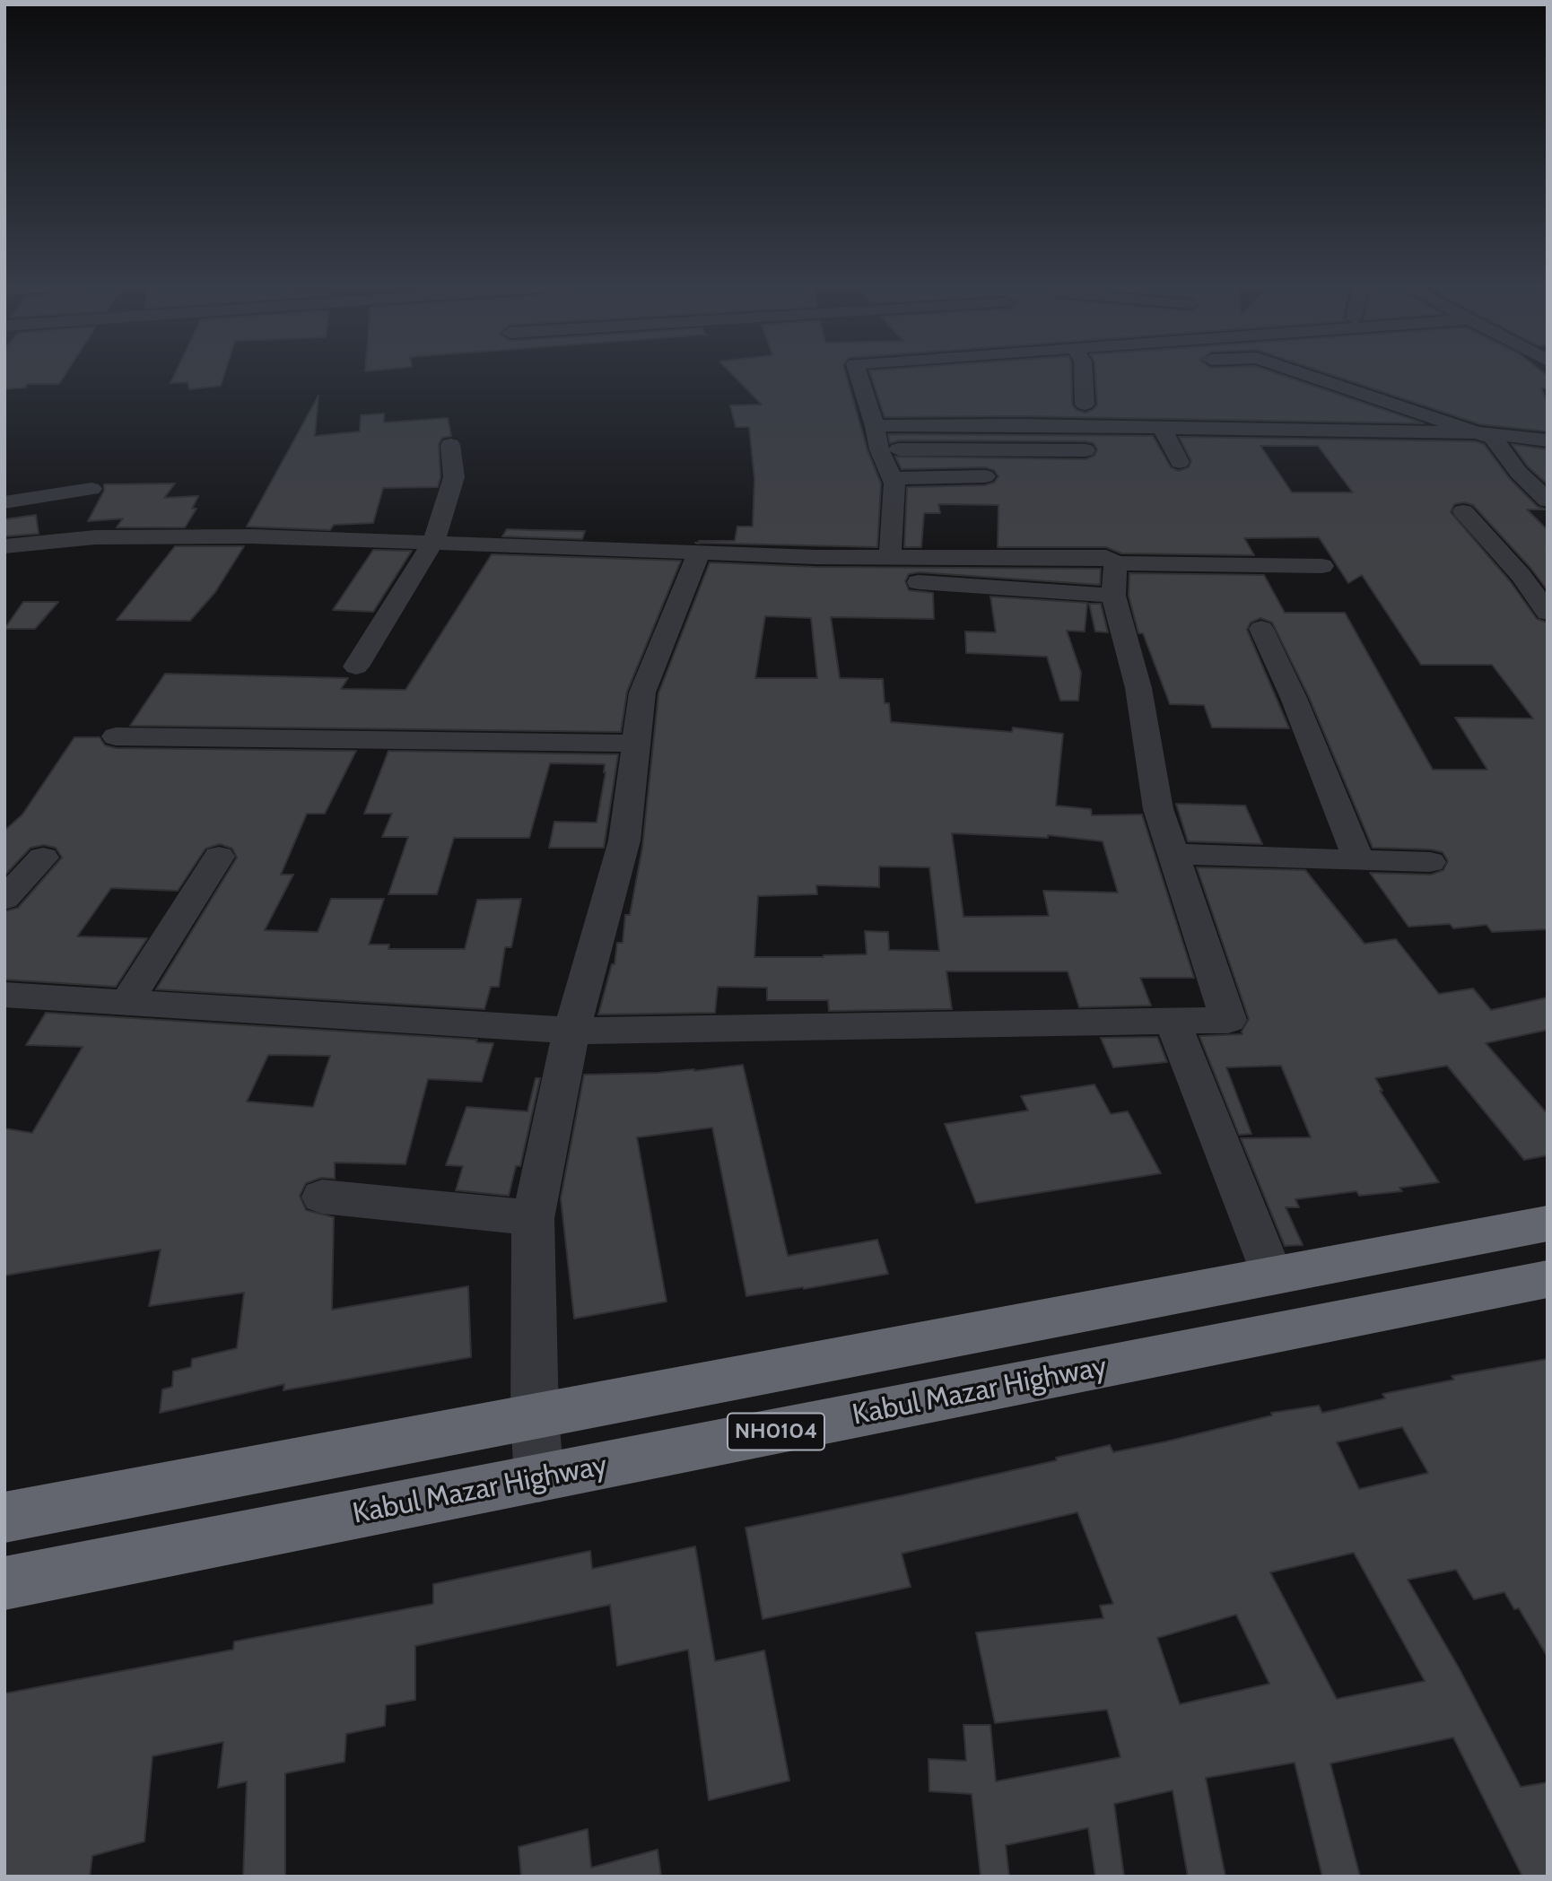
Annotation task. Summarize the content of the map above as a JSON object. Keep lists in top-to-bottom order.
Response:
{
  "streets": {
    "highway": ["Kabul Mazar Highway", "NH0104"]
  }
}
